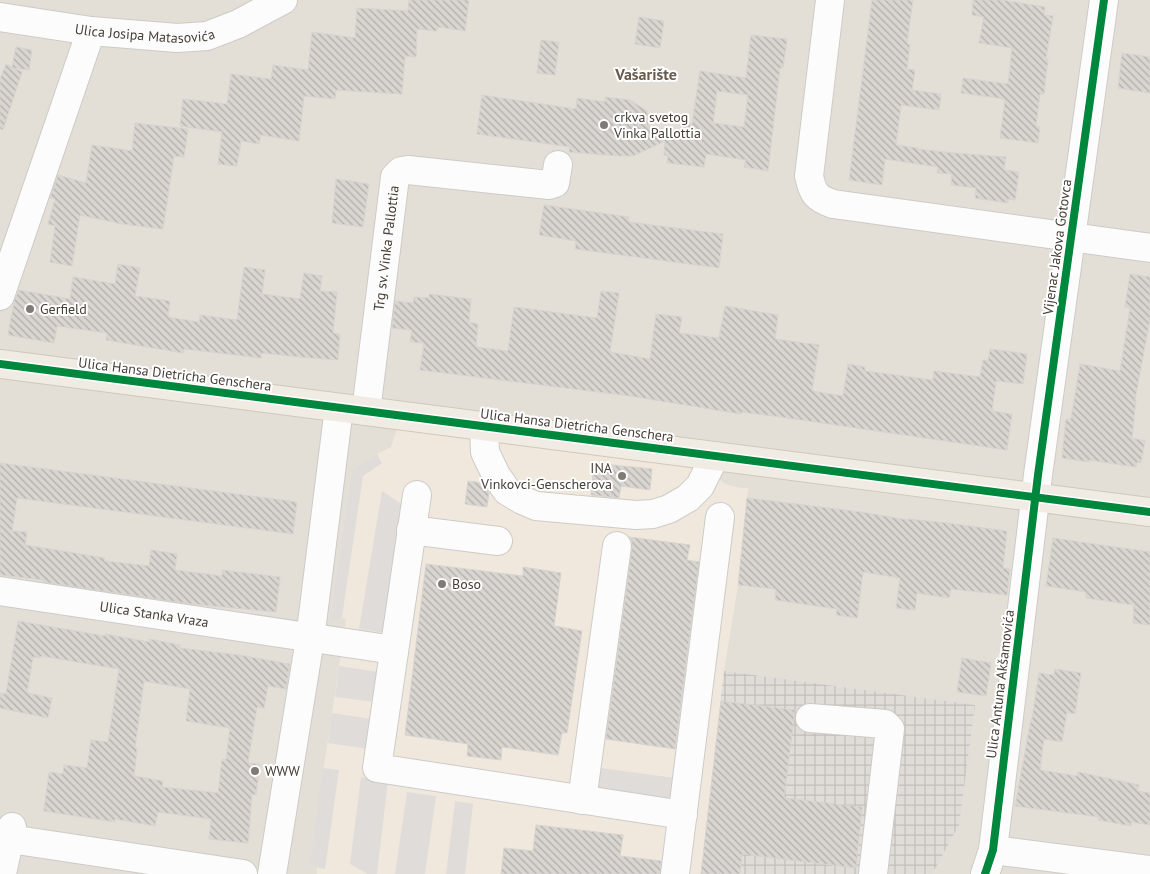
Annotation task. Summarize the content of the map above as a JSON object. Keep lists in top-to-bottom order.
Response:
{
  "streets": {
    "main road": ["Ulica Hansa Dietricha Genschera"],
    "street": [
      "Ulica Josipa Matasovića",
      "Vijenac Jakova Gotovca",
      "Trg sv. Vinka Pallottia",
      "Ulica Stanka Vraza",
      "Ulica Antuna Akšamovića"
    ]
  },
  "crossings": [
    ["Vijenac Jakova Gotovca", "Ulica Hansa Dietricha Genschera"],
    ["Vijenac Jakova Gotovca", "Ulica Antuna Akšamovića"],
    ["Trg sv. Vinka Pallottia", "Ulica Hansa Dietricha Genschera"],
    ["Ulica Hansa Dietricha Genschera", "Ulica Antuna Akšamovića"]
  ],
  "districts": ["Vašarište"],
  "places": [
    "crkva svetog Vinka Pallottia",
    "Gerfield",
    "INA Vinkovci-Genscherova",
    "Boso",
    "WWW"
  ]
}
